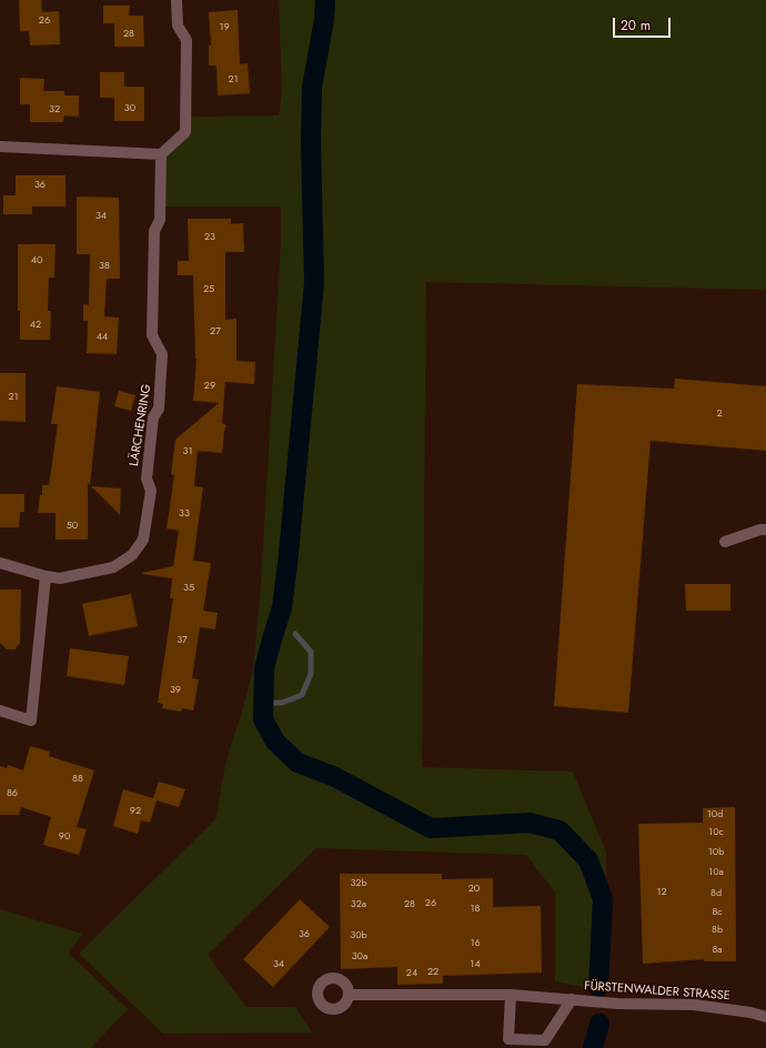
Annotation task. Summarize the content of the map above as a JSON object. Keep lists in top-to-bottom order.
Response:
{
  "streets": {
    "street": ["LÄRCHENRING", "FÜRSTENWALDER STRASSE"]
  },
  "house_numbers": [
    "26",
    "19",
    "28",
    "21",
    "30",
    "32",
    "36",
    "34",
    "23",
    "40",
    "38",
    "25",
    "42",
    "27",
    "44",
    "29",
    "21",
    "2",
    "31",
    "33",
    "50",
    "35",
    "37",
    "39",
    "88",
    "86",
    "92",
    "10d",
    "10c",
    "90",
    "10b",
    "10a",
    "32b",
    "20",
    "12",
    "8d",
    "26",
    "32a",
    "28",
    "18",
    "8c",
    "8b",
    "36",
    "30b",
    "16",
    "8a",
    "30a",
    "34",
    "14",
    "22",
    "24"
  ],
  "scale_bar": "20 m"
}
